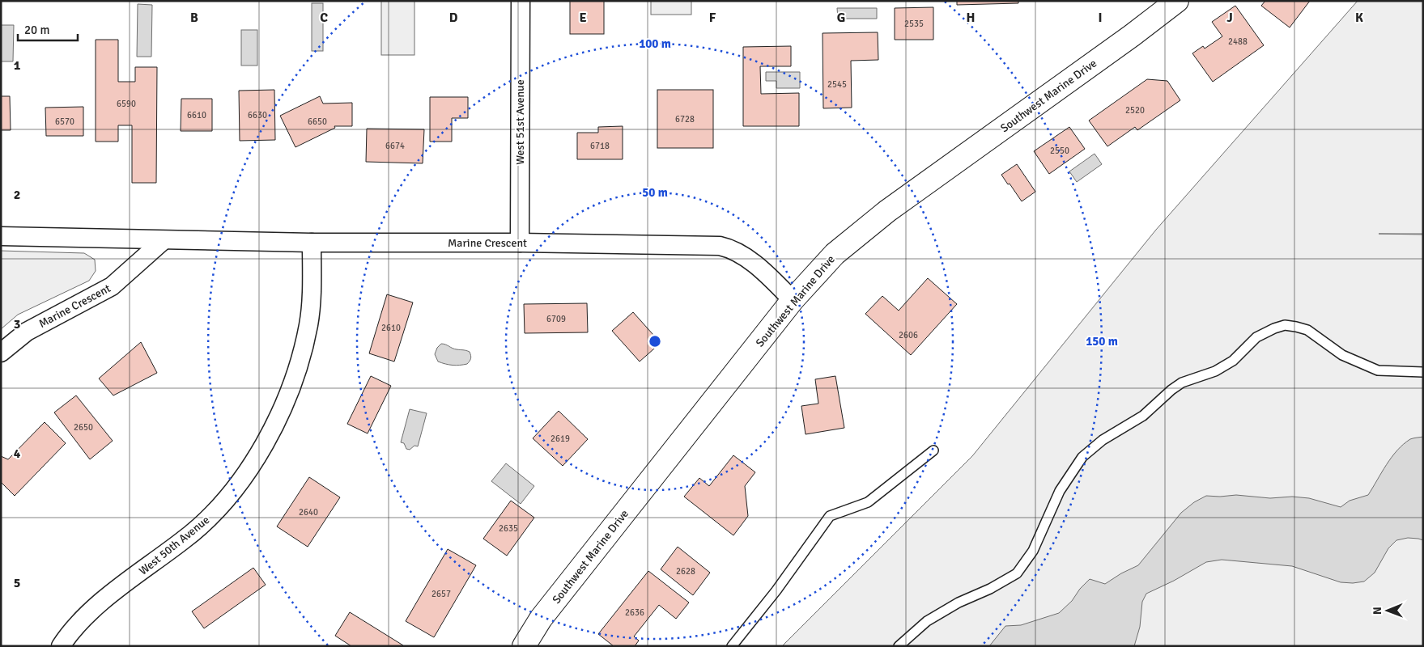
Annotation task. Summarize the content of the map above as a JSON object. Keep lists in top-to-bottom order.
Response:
{
  "streets": {
    "main road": ["Southwest Marine Drive"],
    "street": ["West 51st Avenue", "Marine Crescent", "West 50th Avenue"]
  },
  "crossings": [
    ["Southwest Marine Drive", "Marine Crescent"],
    ["West 51st Avenue", "Marine Crescent"],
    ["Marine Crescent", "West 50th Avenue"]
  ],
  "house_numbers": [
    "2535",
    "2488",
    "2545",
    "6590",
    "2520",
    "6610",
    "6630",
    "6728",
    "6570",
    "6650",
    "6674",
    "6718",
    "2550",
    "6709",
    "2610",
    "2606",
    "2650",
    "2619",
    "2640",
    "2635",
    "2628",
    "2657",
    "2636"
  ],
  "scale_bar": "20 m",
  "north": "left",
  "grid": {
    "columns": [
      "B",
      "C",
      "D",
      "E",
      "F",
      "G",
      "H",
      "I",
      "J",
      "K"
    ],
    "rows": [
      "1",
      "2",
      "3",
      "4",
      "5"
    ]
  },
  "rings": ["100 m", "50 m", "150 m"]
}
